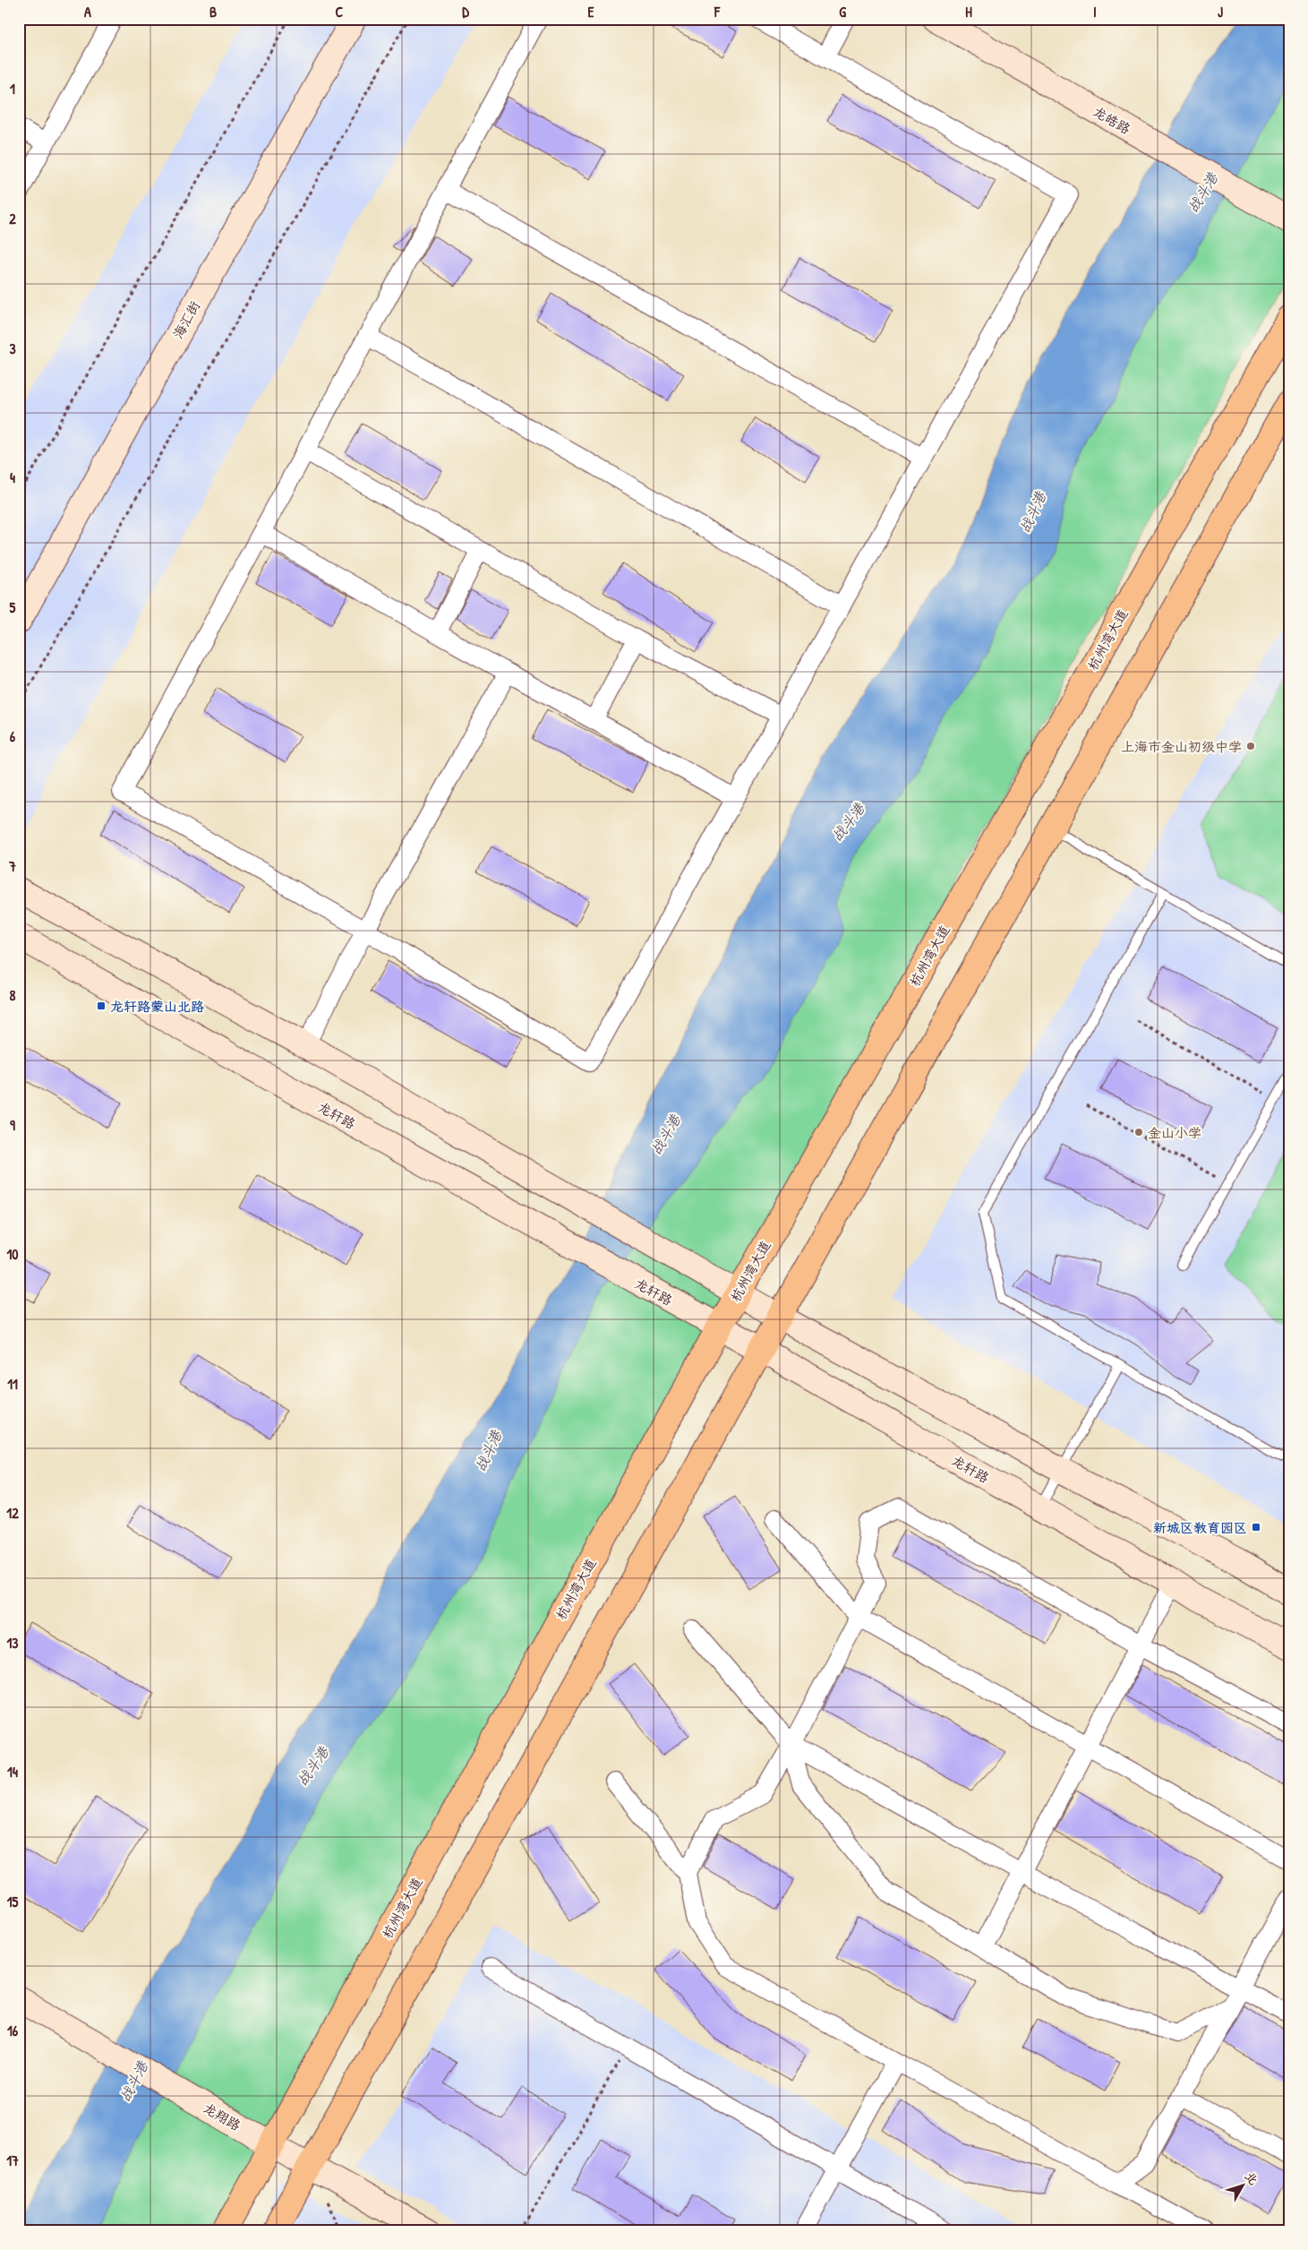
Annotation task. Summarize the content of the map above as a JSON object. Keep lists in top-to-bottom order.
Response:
{
  "streets": {
    "main road": ["杭州湾大道"],
    "street": [
      "龙皓路",
      "海汇街",
      "龙轩路",
      "龙翔路"
    ]
  },
  "crossings": [
    ["杭州湾大道", "龙轩路"],
    ["杭州湾大道", "龙翔路"]
  ],
  "water": ["战斗港"],
  "places": {
    "other": ["上海市金山初级中学", "金山小学"],
    "transit": ["龙轩路蒙山北路", "新城区教育园区"]
  },
  "north": "top right",
  "grid": {
    "columns": [
      "A",
      "B",
      "C",
      "D",
      "E",
      "F",
      "G",
      "H",
      "I",
      "J"
    ],
    "rows": [
      "1",
      "2",
      "3",
      "4",
      "5",
      "6",
      "7",
      "8",
      "9",
      "10",
      "11",
      "12",
      "13",
      "14",
      "15",
      "16",
      "17"
    ]
  }
}
